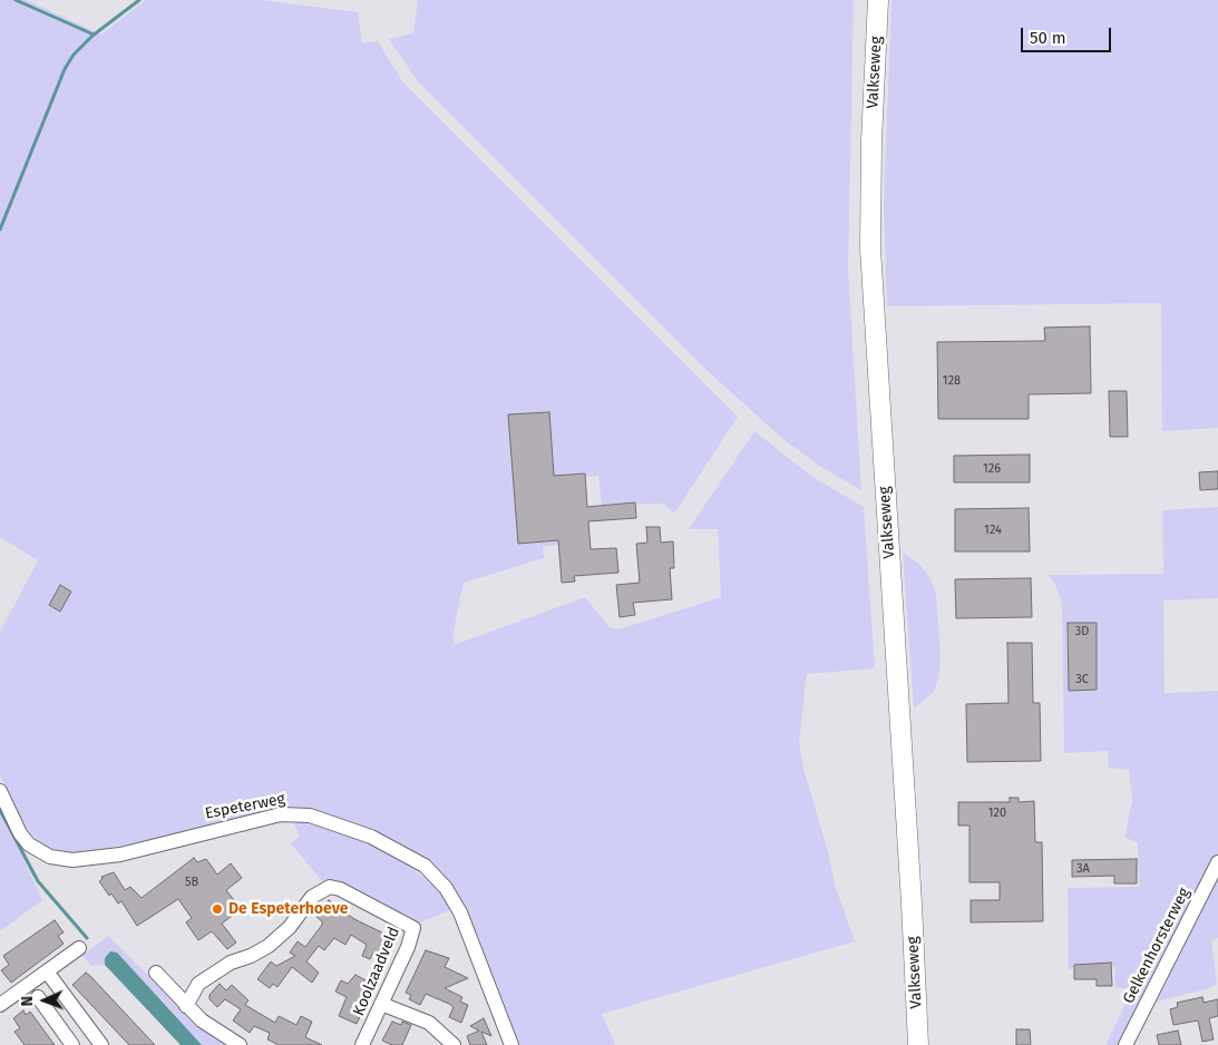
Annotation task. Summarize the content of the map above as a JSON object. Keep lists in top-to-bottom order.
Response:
{
  "streets": {
    "main road": ["Valkseweg"],
    "street": ["Espeterweg", "Gelkenhorsterweg", "Koolzaadveld"]
  },
  "places": ["De Espeterhoeve"],
  "house_numbers": [
    "128",
    "126",
    "124",
    "3D",
    "3C",
    "120",
    "3A",
    "5B"
  ],
  "scale_bar": "50 m",
  "north": "left"
}
